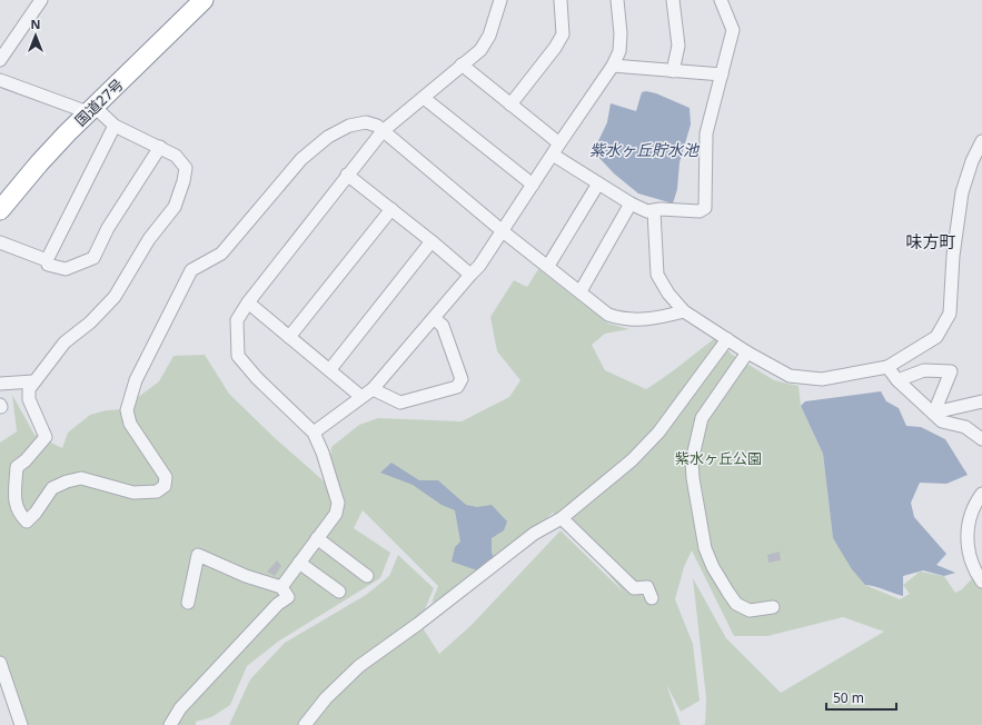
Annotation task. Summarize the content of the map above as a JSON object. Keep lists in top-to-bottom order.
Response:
{
  "streets": {
    "highway": ["国道27号"]
  },
  "districts": ["味方町"],
  "water": ["紫水ヶ丘貯水池"],
  "parks": ["紫水ヶ丘公園"],
  "scale_bar": "50 m",
  "north": "top"
}
